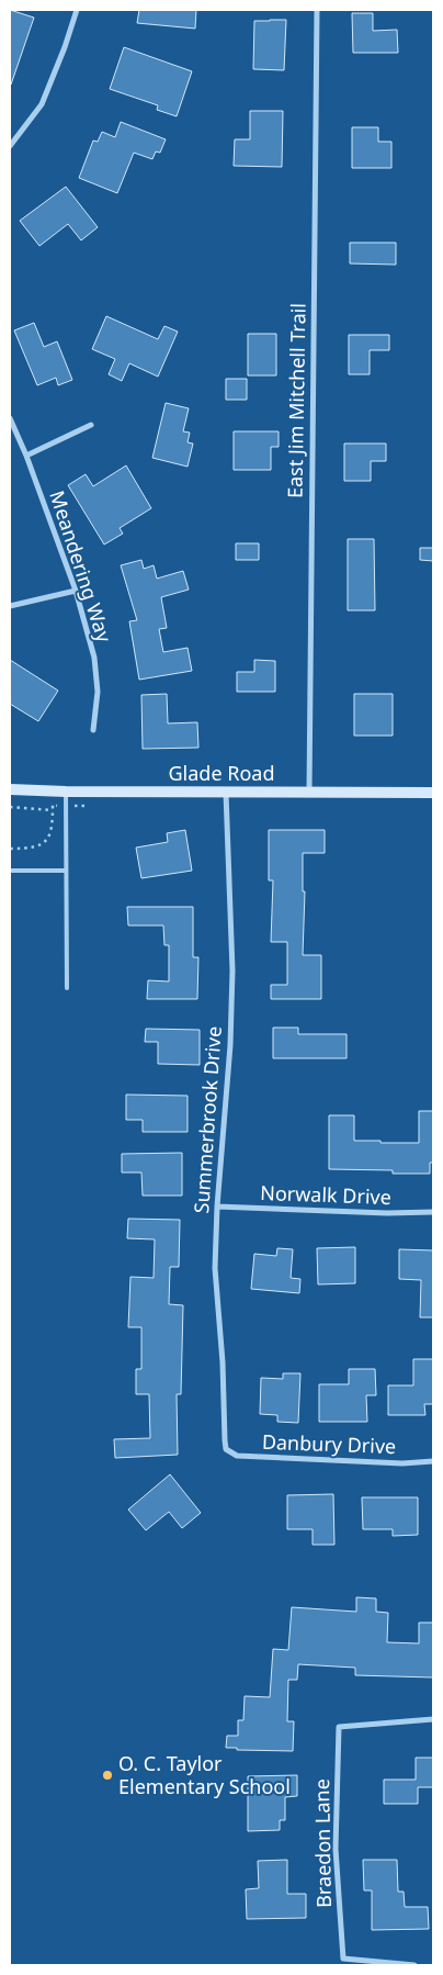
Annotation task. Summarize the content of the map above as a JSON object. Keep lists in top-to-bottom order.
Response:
{
  "streets": {
    "main road": ["Glade Road"],
    "street": [
      "East Jim Mitchell Trail",
      "Meandering Way",
      "Summerbrook Drive",
      "Norwalk Drive",
      "Danbury Drive",
      "Braedon Lane"
    ]
  },
  "crossings": [
    ["East Jim Mitchell Trail", "Glade Road"],
    ["Glade Road", "Summerbrook Drive"],
    ["Summerbrook Drive", "Norwalk Drive"],
    ["Summerbrook Drive", "Danbury Drive"]
  ],
  "places": ["O. C. Taylor Elementary School"]
}
